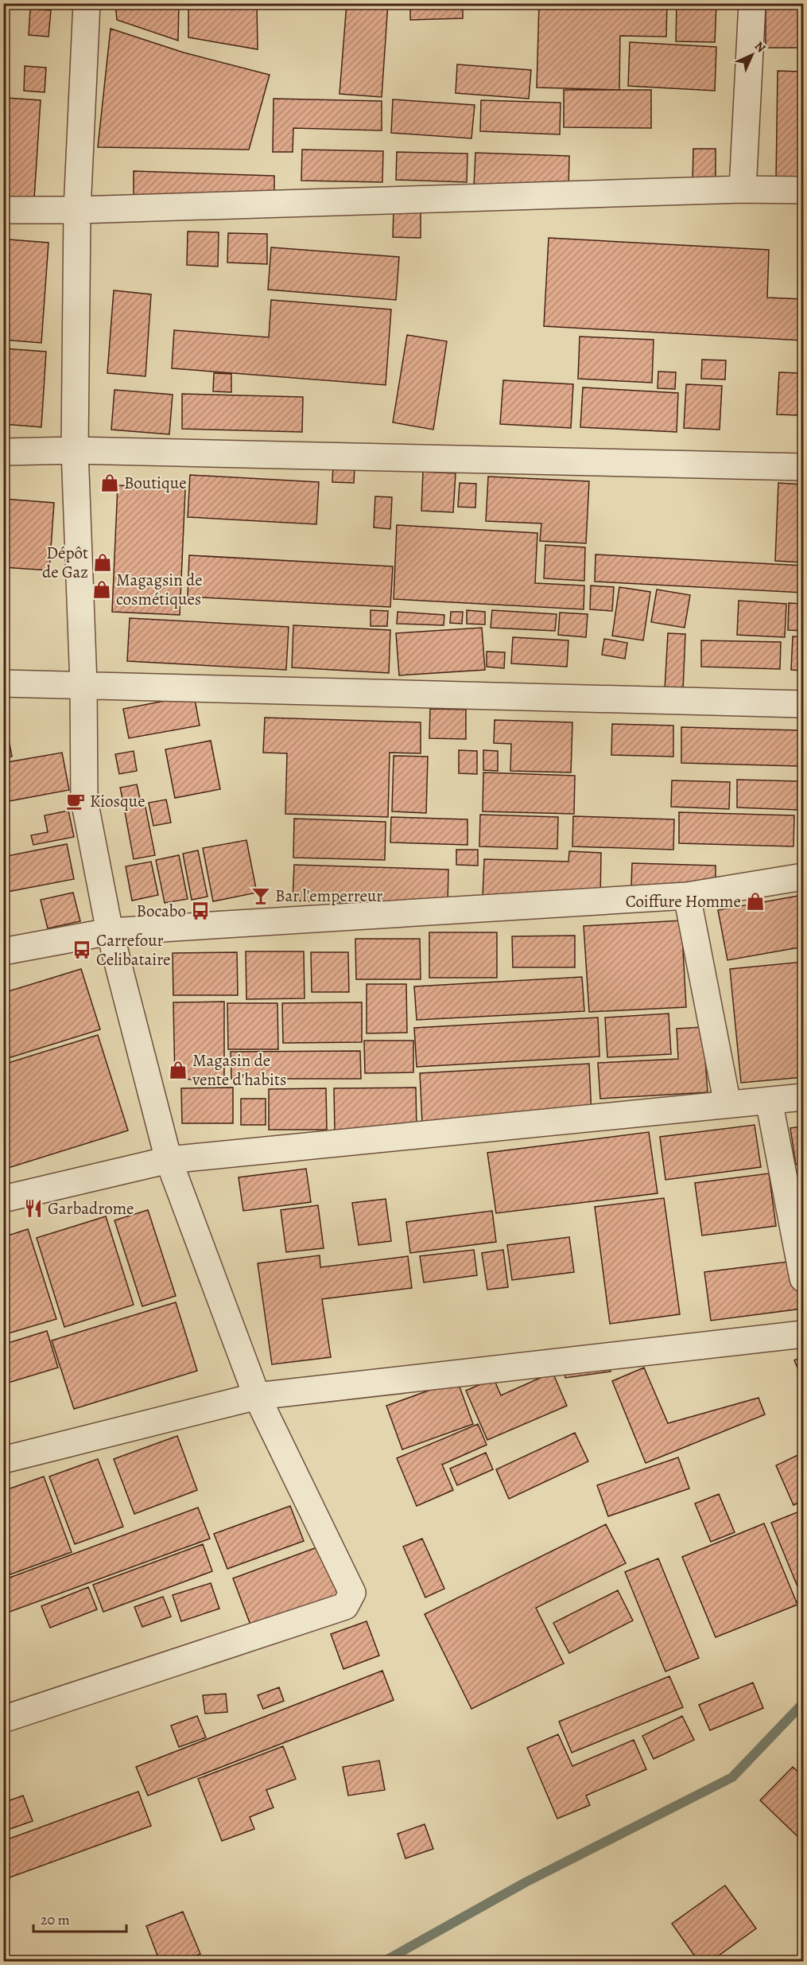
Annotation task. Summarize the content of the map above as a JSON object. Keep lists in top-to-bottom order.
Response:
{
  "places": {
    "shop": [
      "Boutique",
      "Dépôt de Gaz",
      "Magagsin de cosmétiques",
      "Coiffure Homme",
      "Magasin de vente d'habits"
    ],
    "cafe": ["Kiosque"],
    "bar": ["Bar l'emperreur"],
    "bus stop": ["Bocabo", "Carrefour Celibataire"],
    "restaurant": ["Garbadrome"]
  },
  "scale_bar": "20 m",
  "north": "top right"
}
